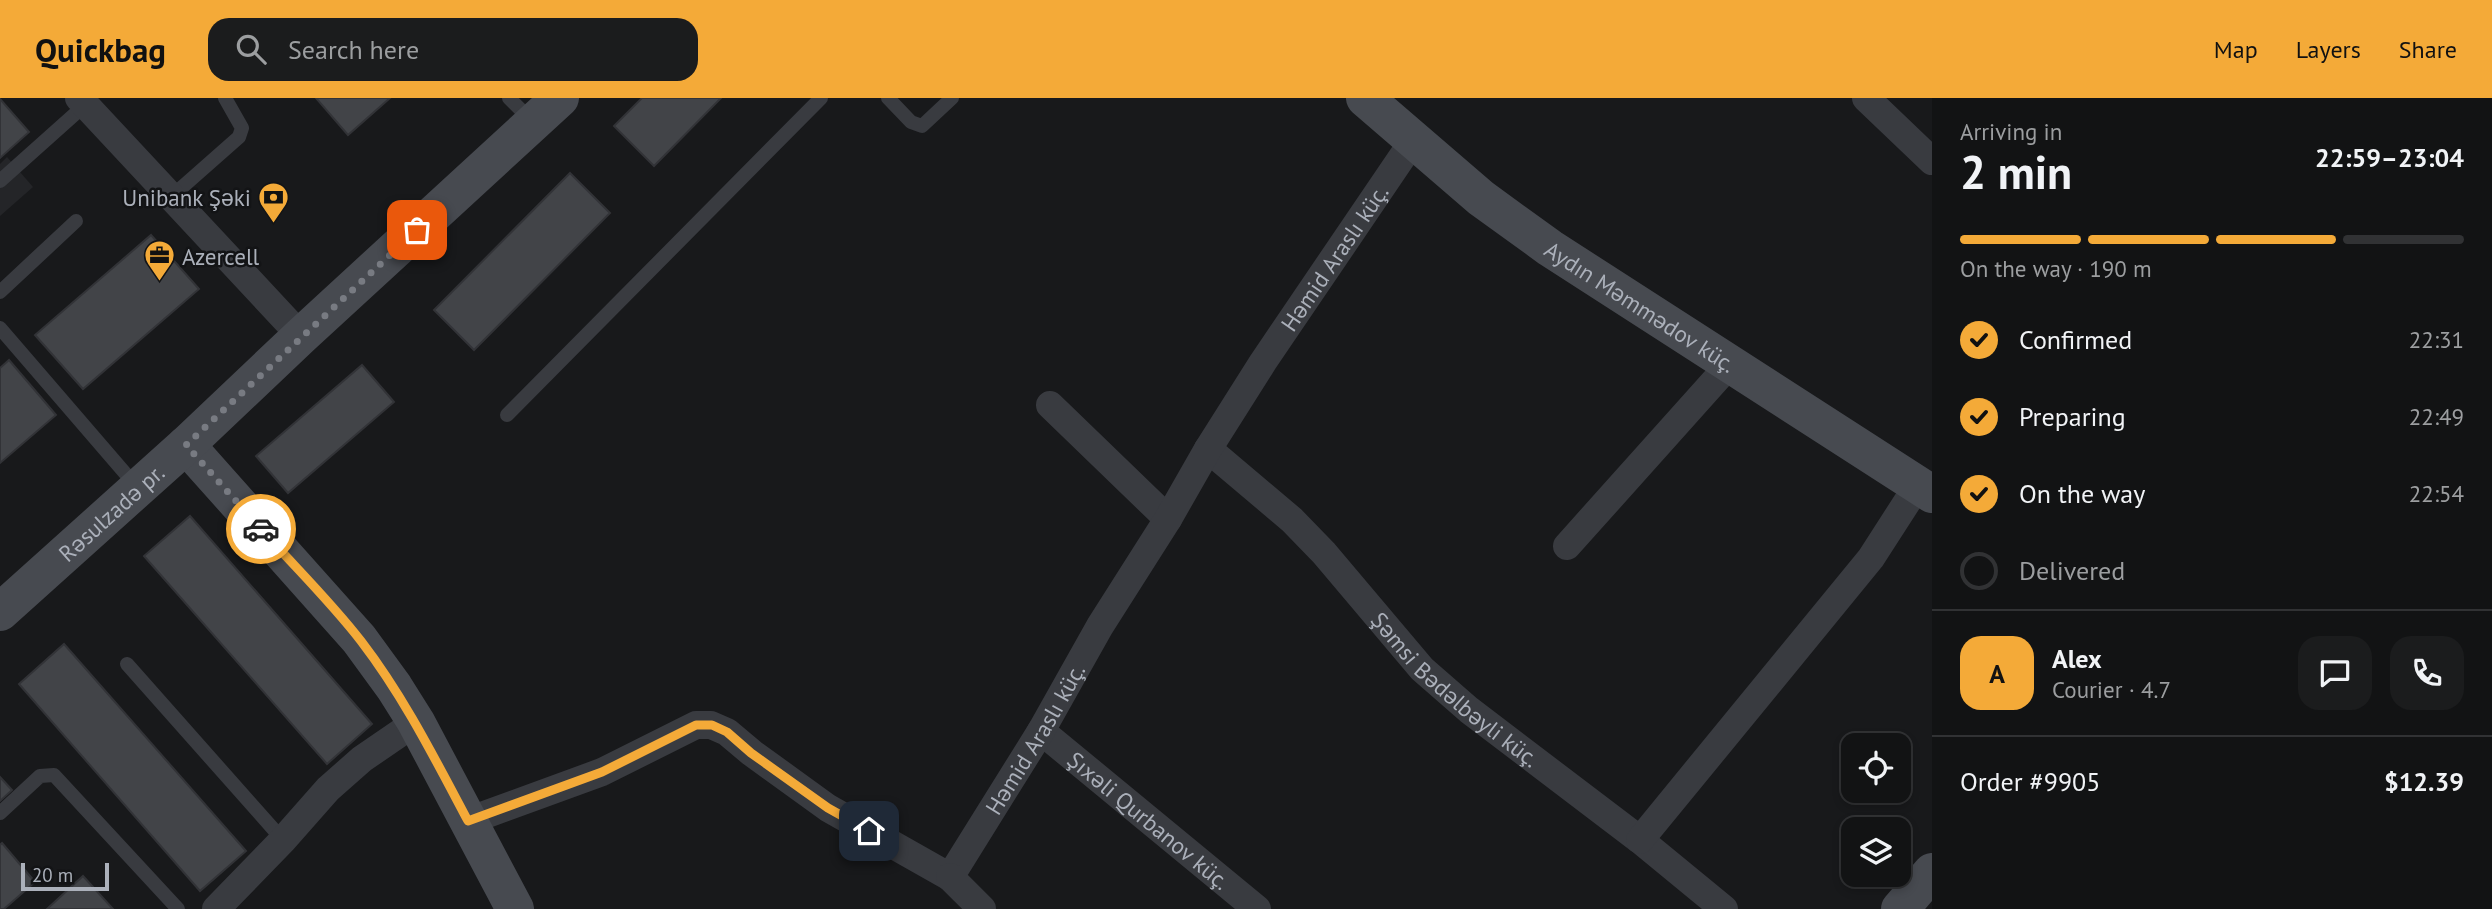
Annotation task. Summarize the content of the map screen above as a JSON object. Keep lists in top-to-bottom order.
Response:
{
  "streets": {
    "street": [
      "Həmid Araslı küç.",
      "Aydın Məmmədov küç.",
      "Rəsulzadə pr.",
      "Şəmsi Bədəlbəyli küç.",
      "Şıxəli Qurbanov küç."
    ]
  },
  "crossings": [
    ["Həmid Araslı küç.", "Aydın Məmmədov küç."],
    ["Həmid Araslı küç.", "Şəmsi Bədəlbəyli küç."],
    ["Həmid Araslı küç.", "Şıxəli Qurbanov küç."]
  ],
  "places": {
    "bank": ["Unibank Şəki"],
    "office": ["Azercell"]
  },
  "scale_bar": "20 m",
  "page": {
    "header": "Quickbag",
    "search": "Search here",
    "nav": ["Map", "Layers", "Share"],
    "heading": ["2 min", "Arriving in", "22:59–23:04"],
    "panel": [
      "Alex",
      "Courier · 4.7",
      "Order #9905",
      "$12.39"
    ],
    "bar": "On the way · 190 m",
    "list": [
      ["Confirmed", "22:31"],
      ["Preparing", "22:49"],
      ["On the way", "22:54"],
      "Delivered"
    ],
    "round": "A",
    "scale": "20 m"
  }
}
